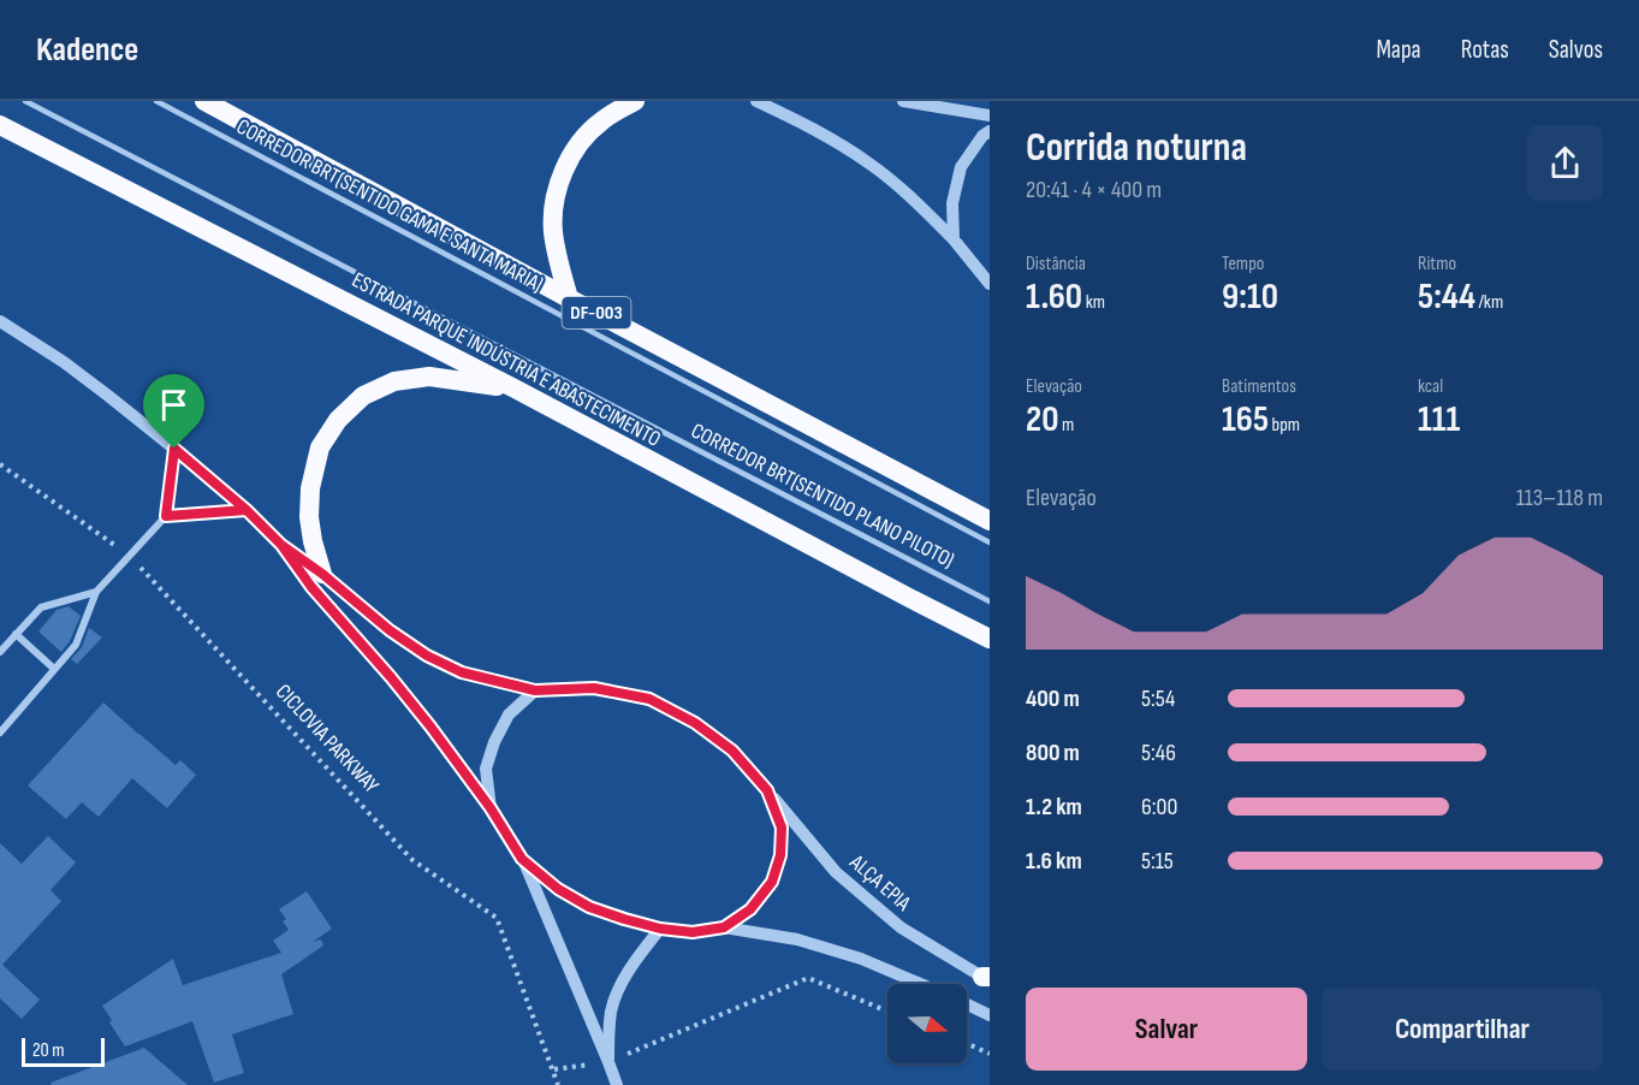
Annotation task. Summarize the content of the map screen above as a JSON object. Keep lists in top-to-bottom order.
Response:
{
  "streets": {
    "highway": ["DF-003", "ESTRADA PARQUE INDÚSTRIA E ABASTECIMENTO"],
    "street": ["ALÇA EPIA"],
    "lane": ["CORREDOR BRT(SENTIDO GAMA E SANTA MARIA)", "CORREDOR BRT(SENTIDO PLANO PILOTO)"],
    "path": ["CICLOVIA PARKWAY"]
  },
  "scale_bar": "20 m",
  "north": "right",
  "page": {
    "header": "Kadence",
    "nav": ["Mapa", "Rotas", "Salvos"],
    "heading": ["Corrida noturna", "20:41 · 4 × 400 m"],
    "stats": [
      ["Distância", "1.60 km"],
      ["Tempo", "9:10"],
      ["Ritmo", "5:44 /km"],
      ["Elevação", "20 m"],
      ["Batimentos", "165 bpm"],
      ["kcal", "111"]
    ],
    "chart": ["Elevação", "113–118 m"],
    "list": [
      {
        "name": "400 m",
        "note": "5:54"
      },
      {
        "name": "800 m",
        "note": "5:46"
      },
      {
        "name": "1.2 km",
        "note": "6:00"
      },
      {
        "name": "1.6 km",
        "note": "5:15"
      }
    ],
    "buttons": ["Salvar", "Compartilhar"],
    "scale": "20 m"
  }
}
